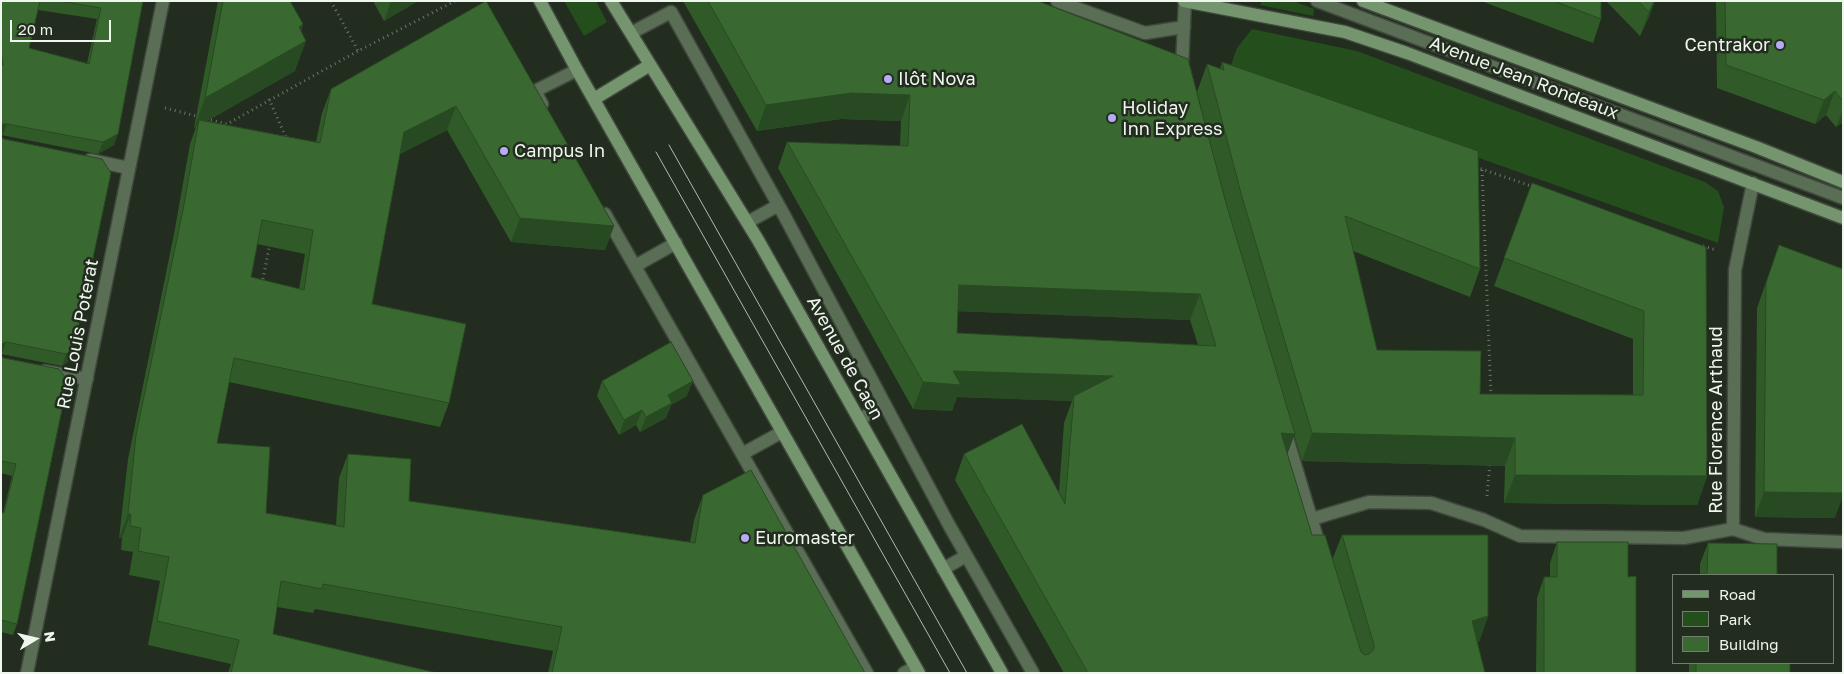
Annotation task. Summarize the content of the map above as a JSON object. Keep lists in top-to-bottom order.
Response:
{
  "streets": {
    "main road": ["Avenue Jean Rondeaux", "Avenue de Caen"],
    "street": ["Rue Louis Poterat", "Rue Florence Arthaud"]
  },
  "crossings": [
    ["Avenue Jean Rondeaux", "Rue Florence Arthaud"]
  ],
  "places": [
    "Centrakor",
    "Ilôt Nova",
    "Holiday Inn Express",
    "Campus In",
    "Euromaster"
  ],
  "legend": ["Road", "Park", "Building"],
  "scale_bar": "20 m",
  "north": "right"
}
